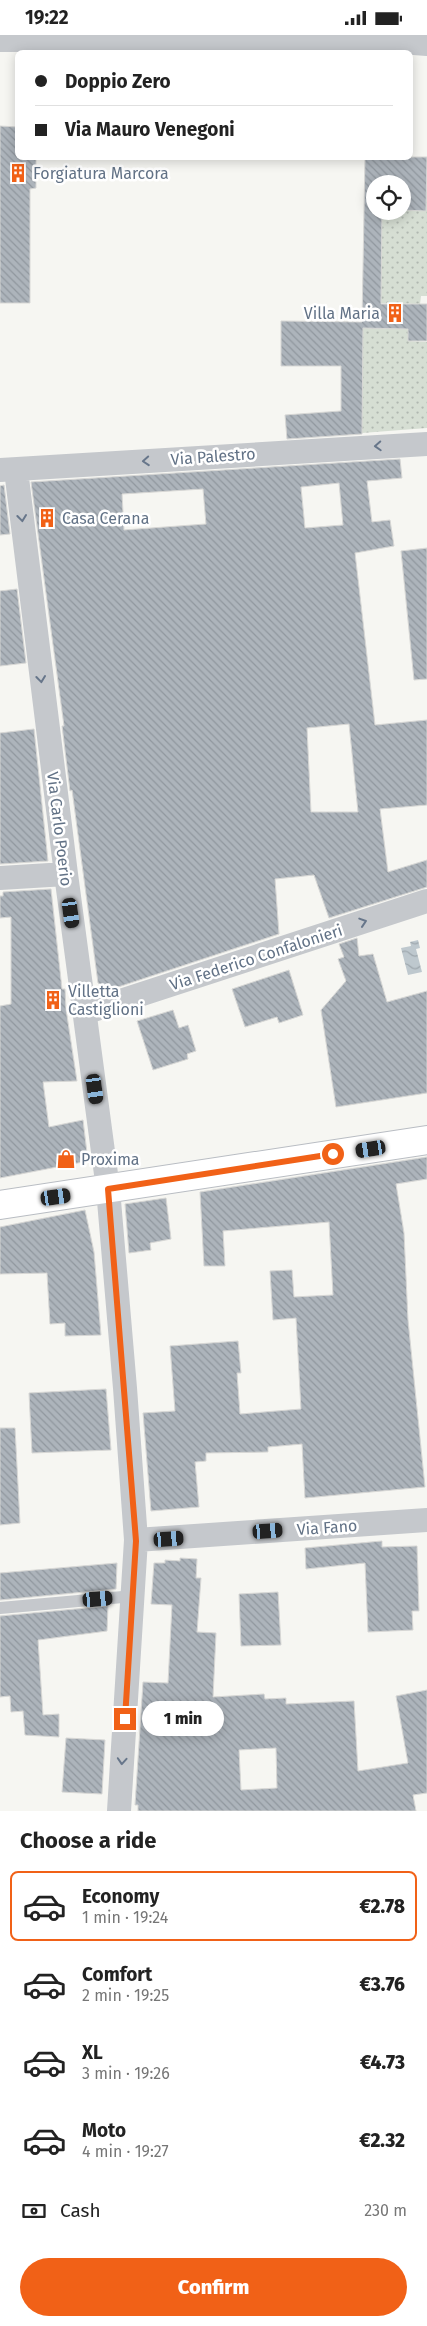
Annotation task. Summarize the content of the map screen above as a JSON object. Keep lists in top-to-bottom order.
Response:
{
  "streets": {
    "street": [
      "Via Palestro",
      "Via Carlo Poerio",
      "Via Federico Confalonieri",
      "Via Fano"
    ]
  },
  "crossings": [
    ["Via Palestro", "Via Carlo Poerio"],
    ["Via Carlo Poerio", "Via Federico Confalonieri"],
    ["Via Carlo Poerio", "Via Fano"]
  ],
  "one_way": ["Via Palestro", "Via Carlo Poerio"],
  "places": {
    "building": [
      "Forgiatura Marcora",
      "Villa Maria",
      "Casa Cerana",
      "Villetta Castiglioni"
    ],
    "shop": ["Proxima"]
  },
  "page": {
    "status": "19:22",
    "banner": ["Doppio Zero", "Via Mauro Venegoni"],
    "bubble": "1 min",
    "heading": "Choose a ride",
    "list": [
      {
        "name": "Economy",
        "note": "1 min · 19:24",
        "value": "€2.78"
      },
      {
        "name": "Comfort",
        "note": "2 min · 19:25",
        "value": "€3.76"
      },
      {
        "name": "XL",
        "note": "3 min · 19:26",
        "value": "€4.73"
      },
      {
        "name": "Moto",
        "note": "4 min · 19:27",
        "value": "€2.32"
      }
    ],
    "pay": ["Cash", "230 m"],
    "buttons": "Confirm"
  }
}
